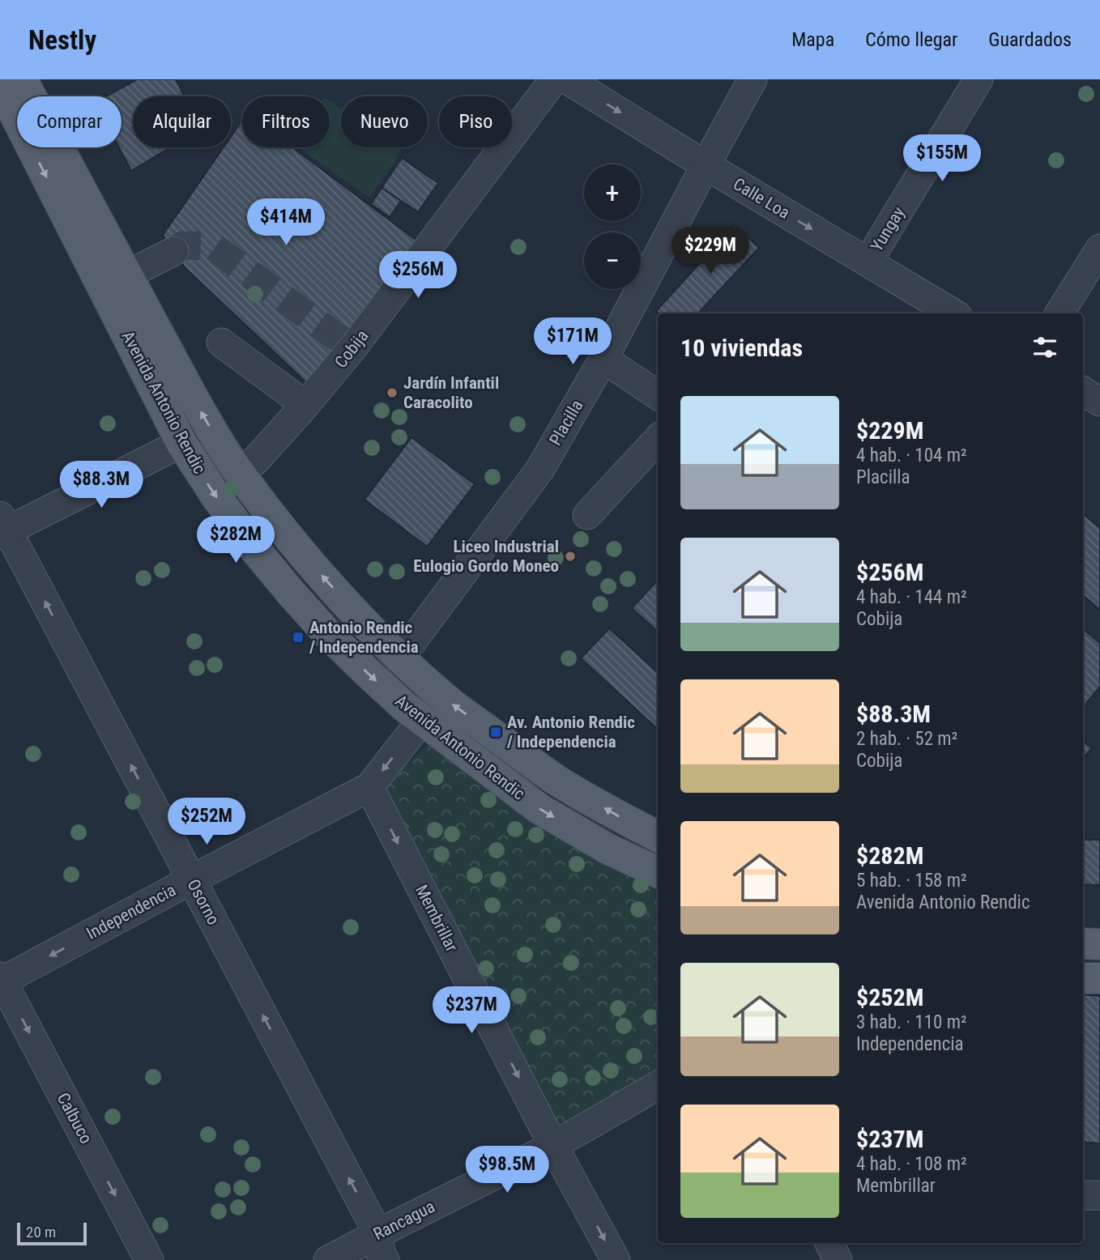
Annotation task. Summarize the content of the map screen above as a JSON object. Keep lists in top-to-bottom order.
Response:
{
  "streets": {
    "main road": ["Avenida Antonio Rendic"],
    "street": [
      "Calle Loa",
      "Yungay",
      "Cobija",
      "Placilla",
      "Osorno",
      "Independencia",
      "Membrillar",
      "Calbuco",
      "Rancagua"
    ]
  },
  "crossings": [
    ["Calle Loa", "Yungay"],
    ["Calle Loa", "Placilla"],
    ["Cobija", "Avenida Antonio Rendic"],
    ["Avenida Antonio Rendic", "Placilla"],
    ["Avenida Antonio Rendic", "Independencia"],
    ["Osorno", "Independencia"],
    ["Osorno", "Rancagua"],
    ["Independencia", "Membrillar"],
    ["Independencia", "Calbuco"],
    ["Membrillar", "Rancagua"]
  ],
  "one_way": [
    "Calle Loa",
    "Osorno",
    "Independencia",
    "Membrillar",
    "Calbuco"
  ],
  "places": {
    "other": ["Jardín Infantil Caracolito", "Liceo Industrial Eulogio Gordo Moneo"],
    "transit": ["Antonio Rendic / Independencia", "Av. Antonio Rendic / Independencia"]
  },
  "scale_bar": "20 m",
  "page": {
    "header": "Nestly",
    "nav": ["Mapa", "Cómo llegar", "Guardados"],
    "chip": [
      "Comprar",
      "Alquilar",
      "Filtros",
      "Nuevo",
      "Piso"
    ],
    "price": [
      "$155M",
      "$414M",
      "$229M",
      "$256M",
      "$171M",
      "$88.3M",
      "$282M",
      "$252M",
      "$237M",
      "$98.5M"
    ],
    "map_buttons": ["+", "−"],
    "heading": "10 viviendas",
    "list": [
      {
        "name": "$229M",
        "note": "4 hab. · 104 m² · Placilla"
      },
      {
        "name": "$256M",
        "note": "4 hab. · 144 m² · Cobija"
      },
      {
        "name": "$88.3M",
        "note": "2 hab. · 52 m² · Cobija"
      },
      {
        "name": "$282M",
        "note": "5 hab. · 158 m² · Avenida Antonio Rendic"
      },
      {
        "name": "$252M",
        "note": "3 hab. · 110 m² · Independencia"
      },
      {
        "name": "$237M",
        "note": "4 hab. · 108 m² · Membrillar"
      }
    ],
    "scale": "20 m"
  }
}
